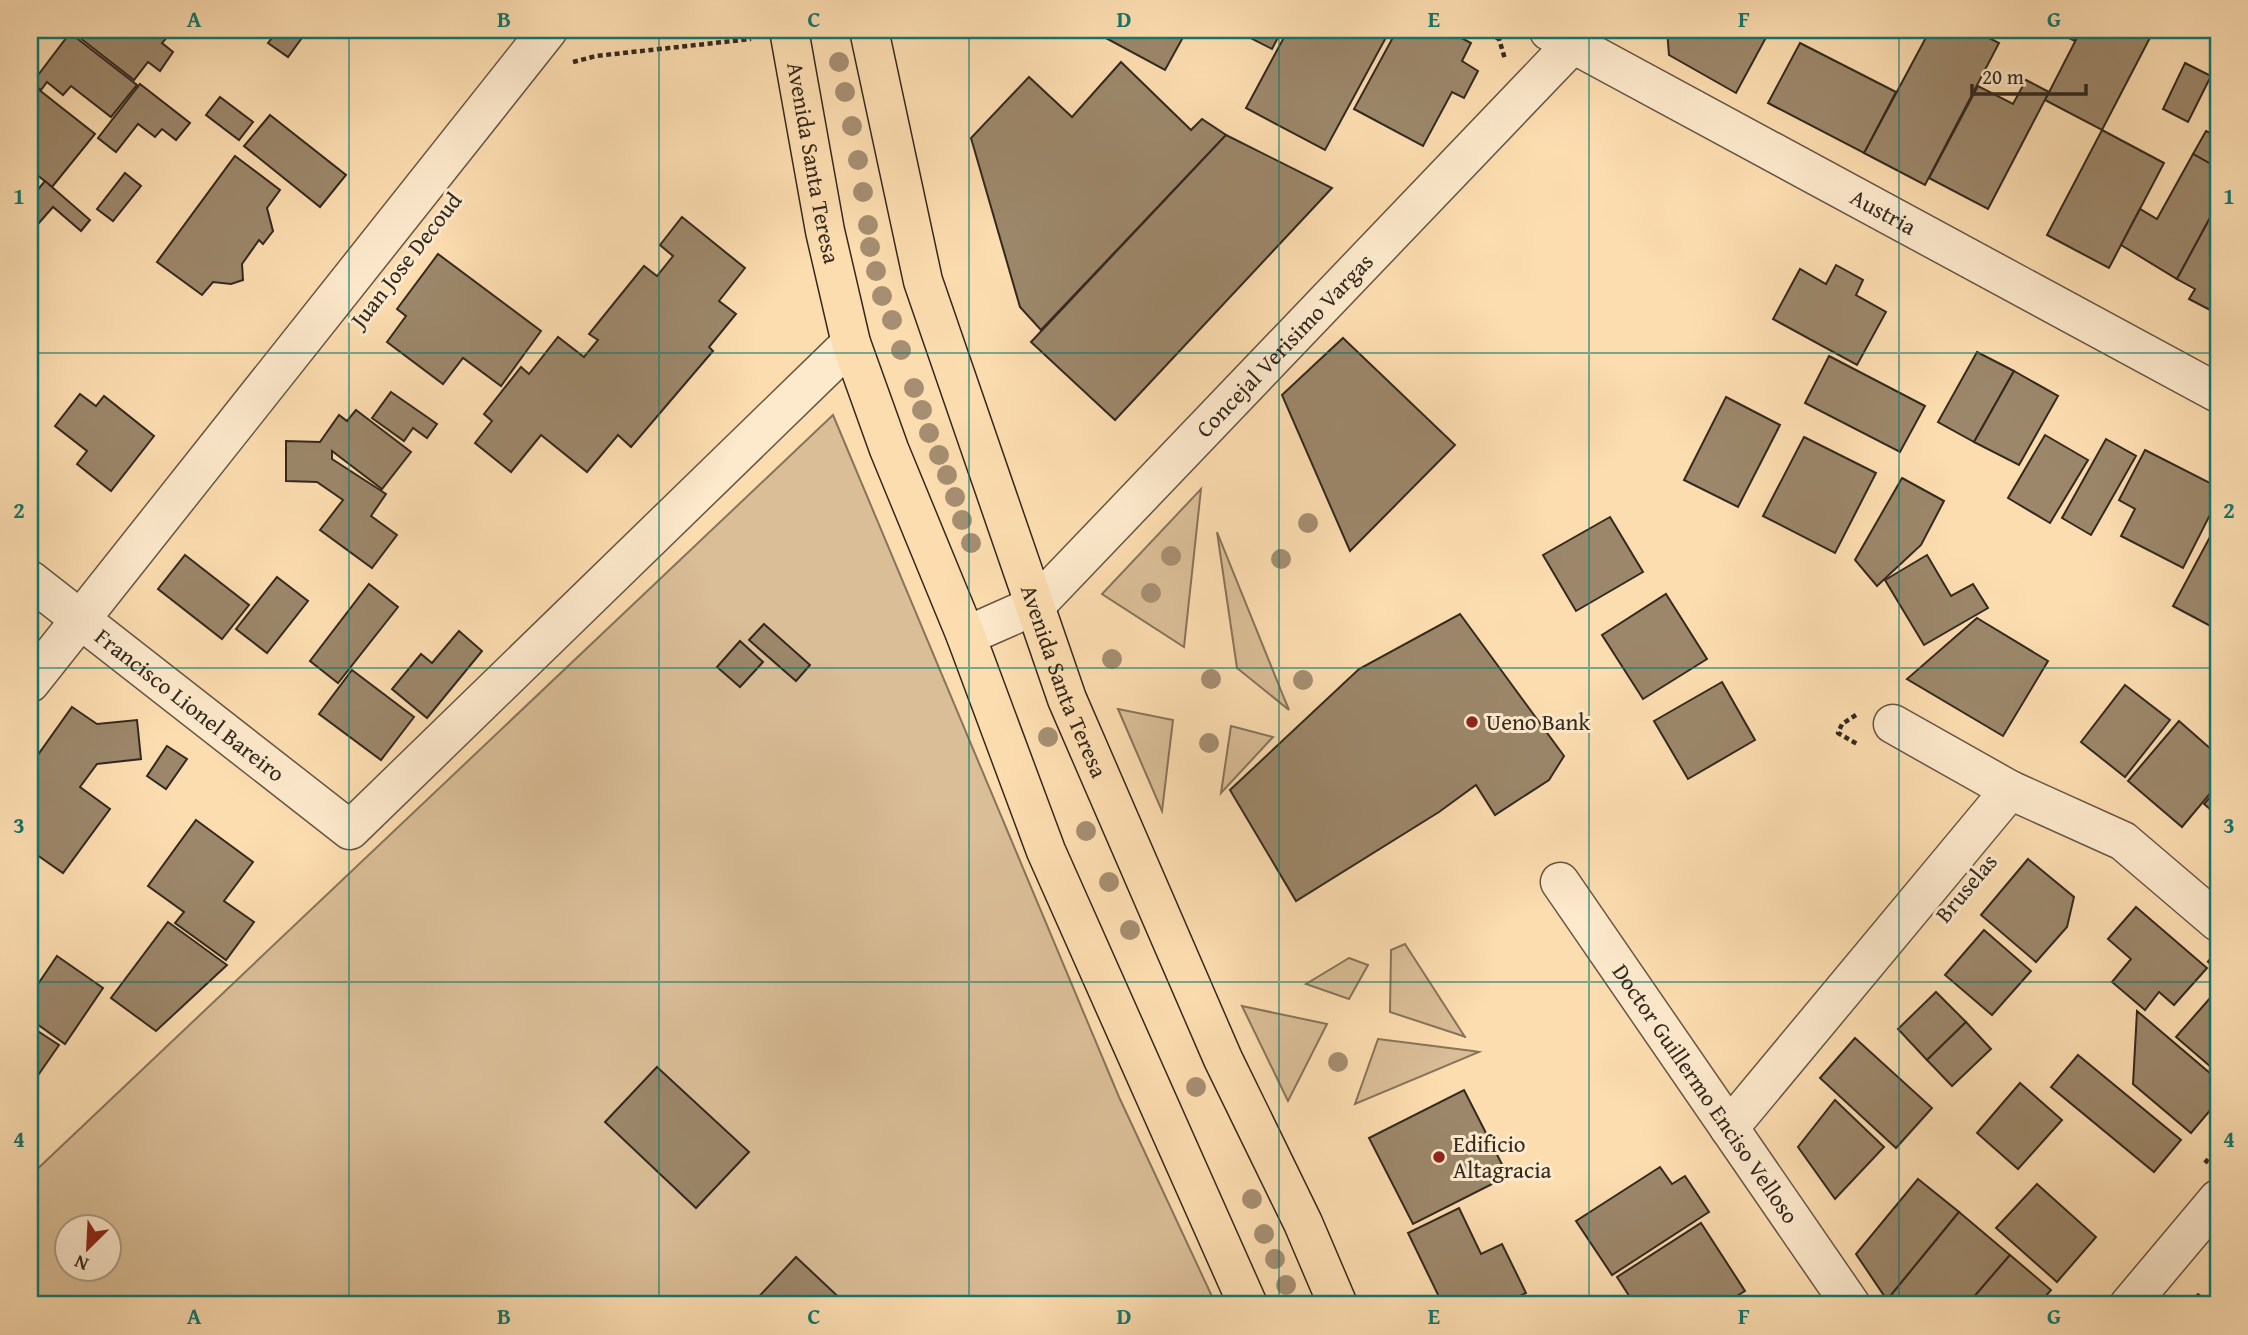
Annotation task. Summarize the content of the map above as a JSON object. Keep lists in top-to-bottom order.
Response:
{
  "streets": {
    "main road": ["Avenida Santa Teresa"],
    "street": [
      "Austria",
      "Juan Jose Decoud",
      "Concejal Verisimo Vargas",
      "Francisco Lionel Bareiro",
      "Bruselas",
      "Doctor Guillermo Enciso Velloso"
    ]
  },
  "crossings": [
    ["Avenida Santa Teresa", "Concejal Verisimo Vargas"],
    ["Avenida Santa Teresa", "Francisco Lionel Bareiro"],
    ["Austria", "Concejal Verisimo Vargas"],
    ["Juan Jose Decoud", "Francisco Lionel Bareiro"],
    ["Bruselas", "Doctor Guillermo Enciso Velloso"]
  ],
  "places": ["Ueno Bank", "Edificio Altagracia"],
  "scale_bar": "20 m",
  "north": "bottom left",
  "grid": {
    "columns": [
      "A",
      "B",
      "C",
      "D",
      "E",
      "F",
      "G"
    ],
    "rows": [
      "1",
      "2",
      "3",
      "4"
    ]
  }
}
